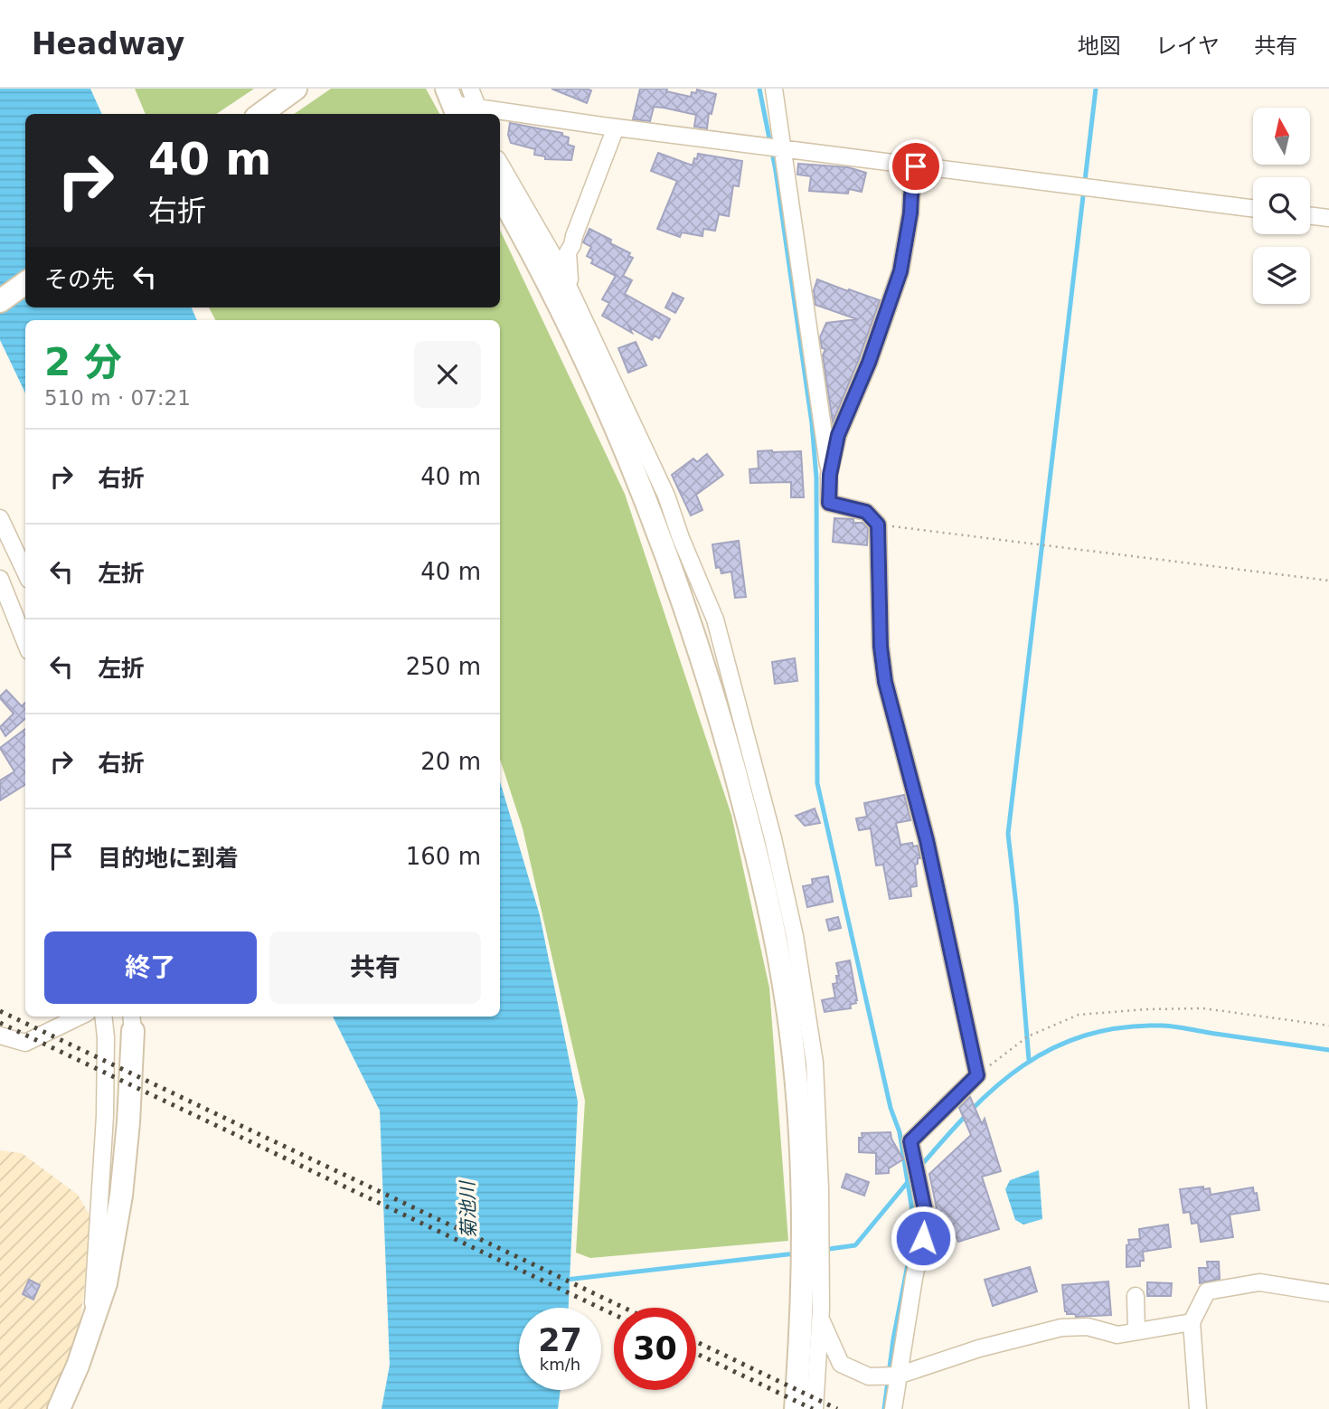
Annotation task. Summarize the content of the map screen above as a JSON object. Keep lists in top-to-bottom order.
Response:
{
  "water": ["菊池川"],
  "north": "top",
  "page": {
    "header": "Headway",
    "nav": ["地図", "レイヤ", "共有"],
    "turn": ["40 m", "右折"],
    "then": "その先",
    "heading": ["2 分", "510 m · 07:21"],
    "list": [
      {
        "name": "右折",
        "value": "40 m"
      },
      {
        "name": "左折",
        "value": "40 m"
      },
      {
        "name": "左折",
        "value": "250 m"
      },
      {
        "name": "右折",
        "value": "20 m"
      },
      {
        "name": "目的地に到着",
        "value": "160 m"
      }
    ],
    "buttons": ["終了", "共有"],
    "speed": "27 km/h",
    "limit": "30"
  }
}
